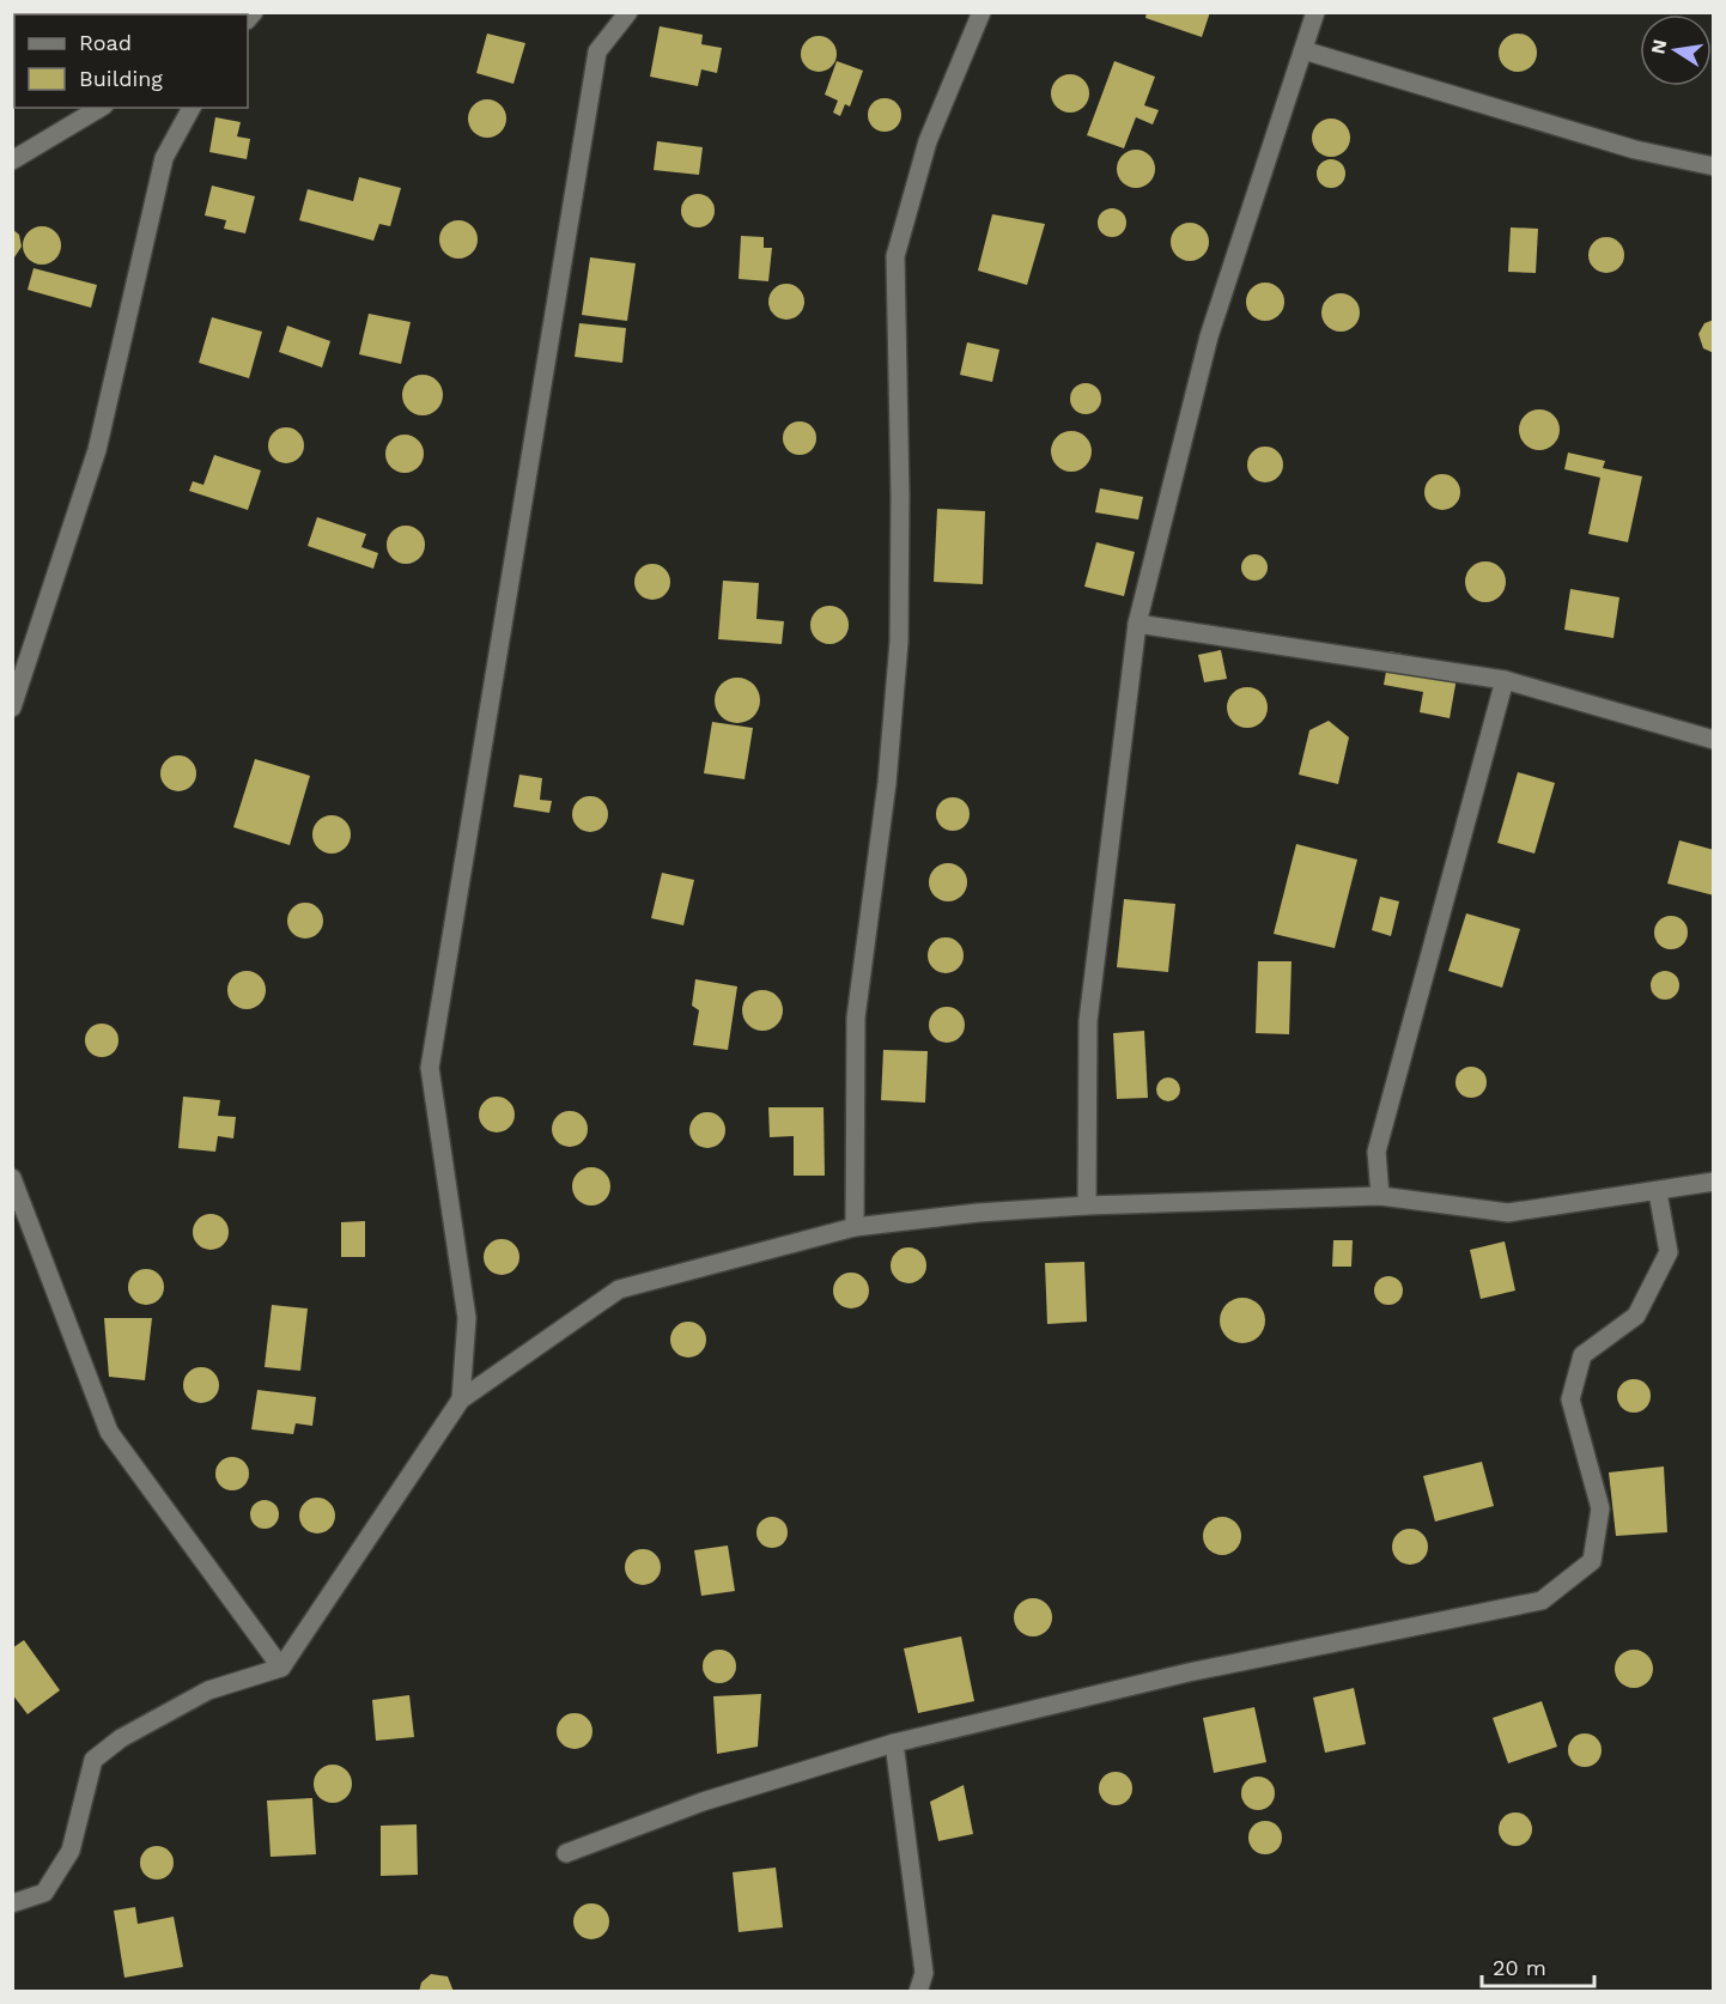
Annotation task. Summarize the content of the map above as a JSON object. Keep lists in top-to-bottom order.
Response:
{
  "legend": ["Road", "Building"],
  "scale_bar": "20 m",
  "north": "left"
}
